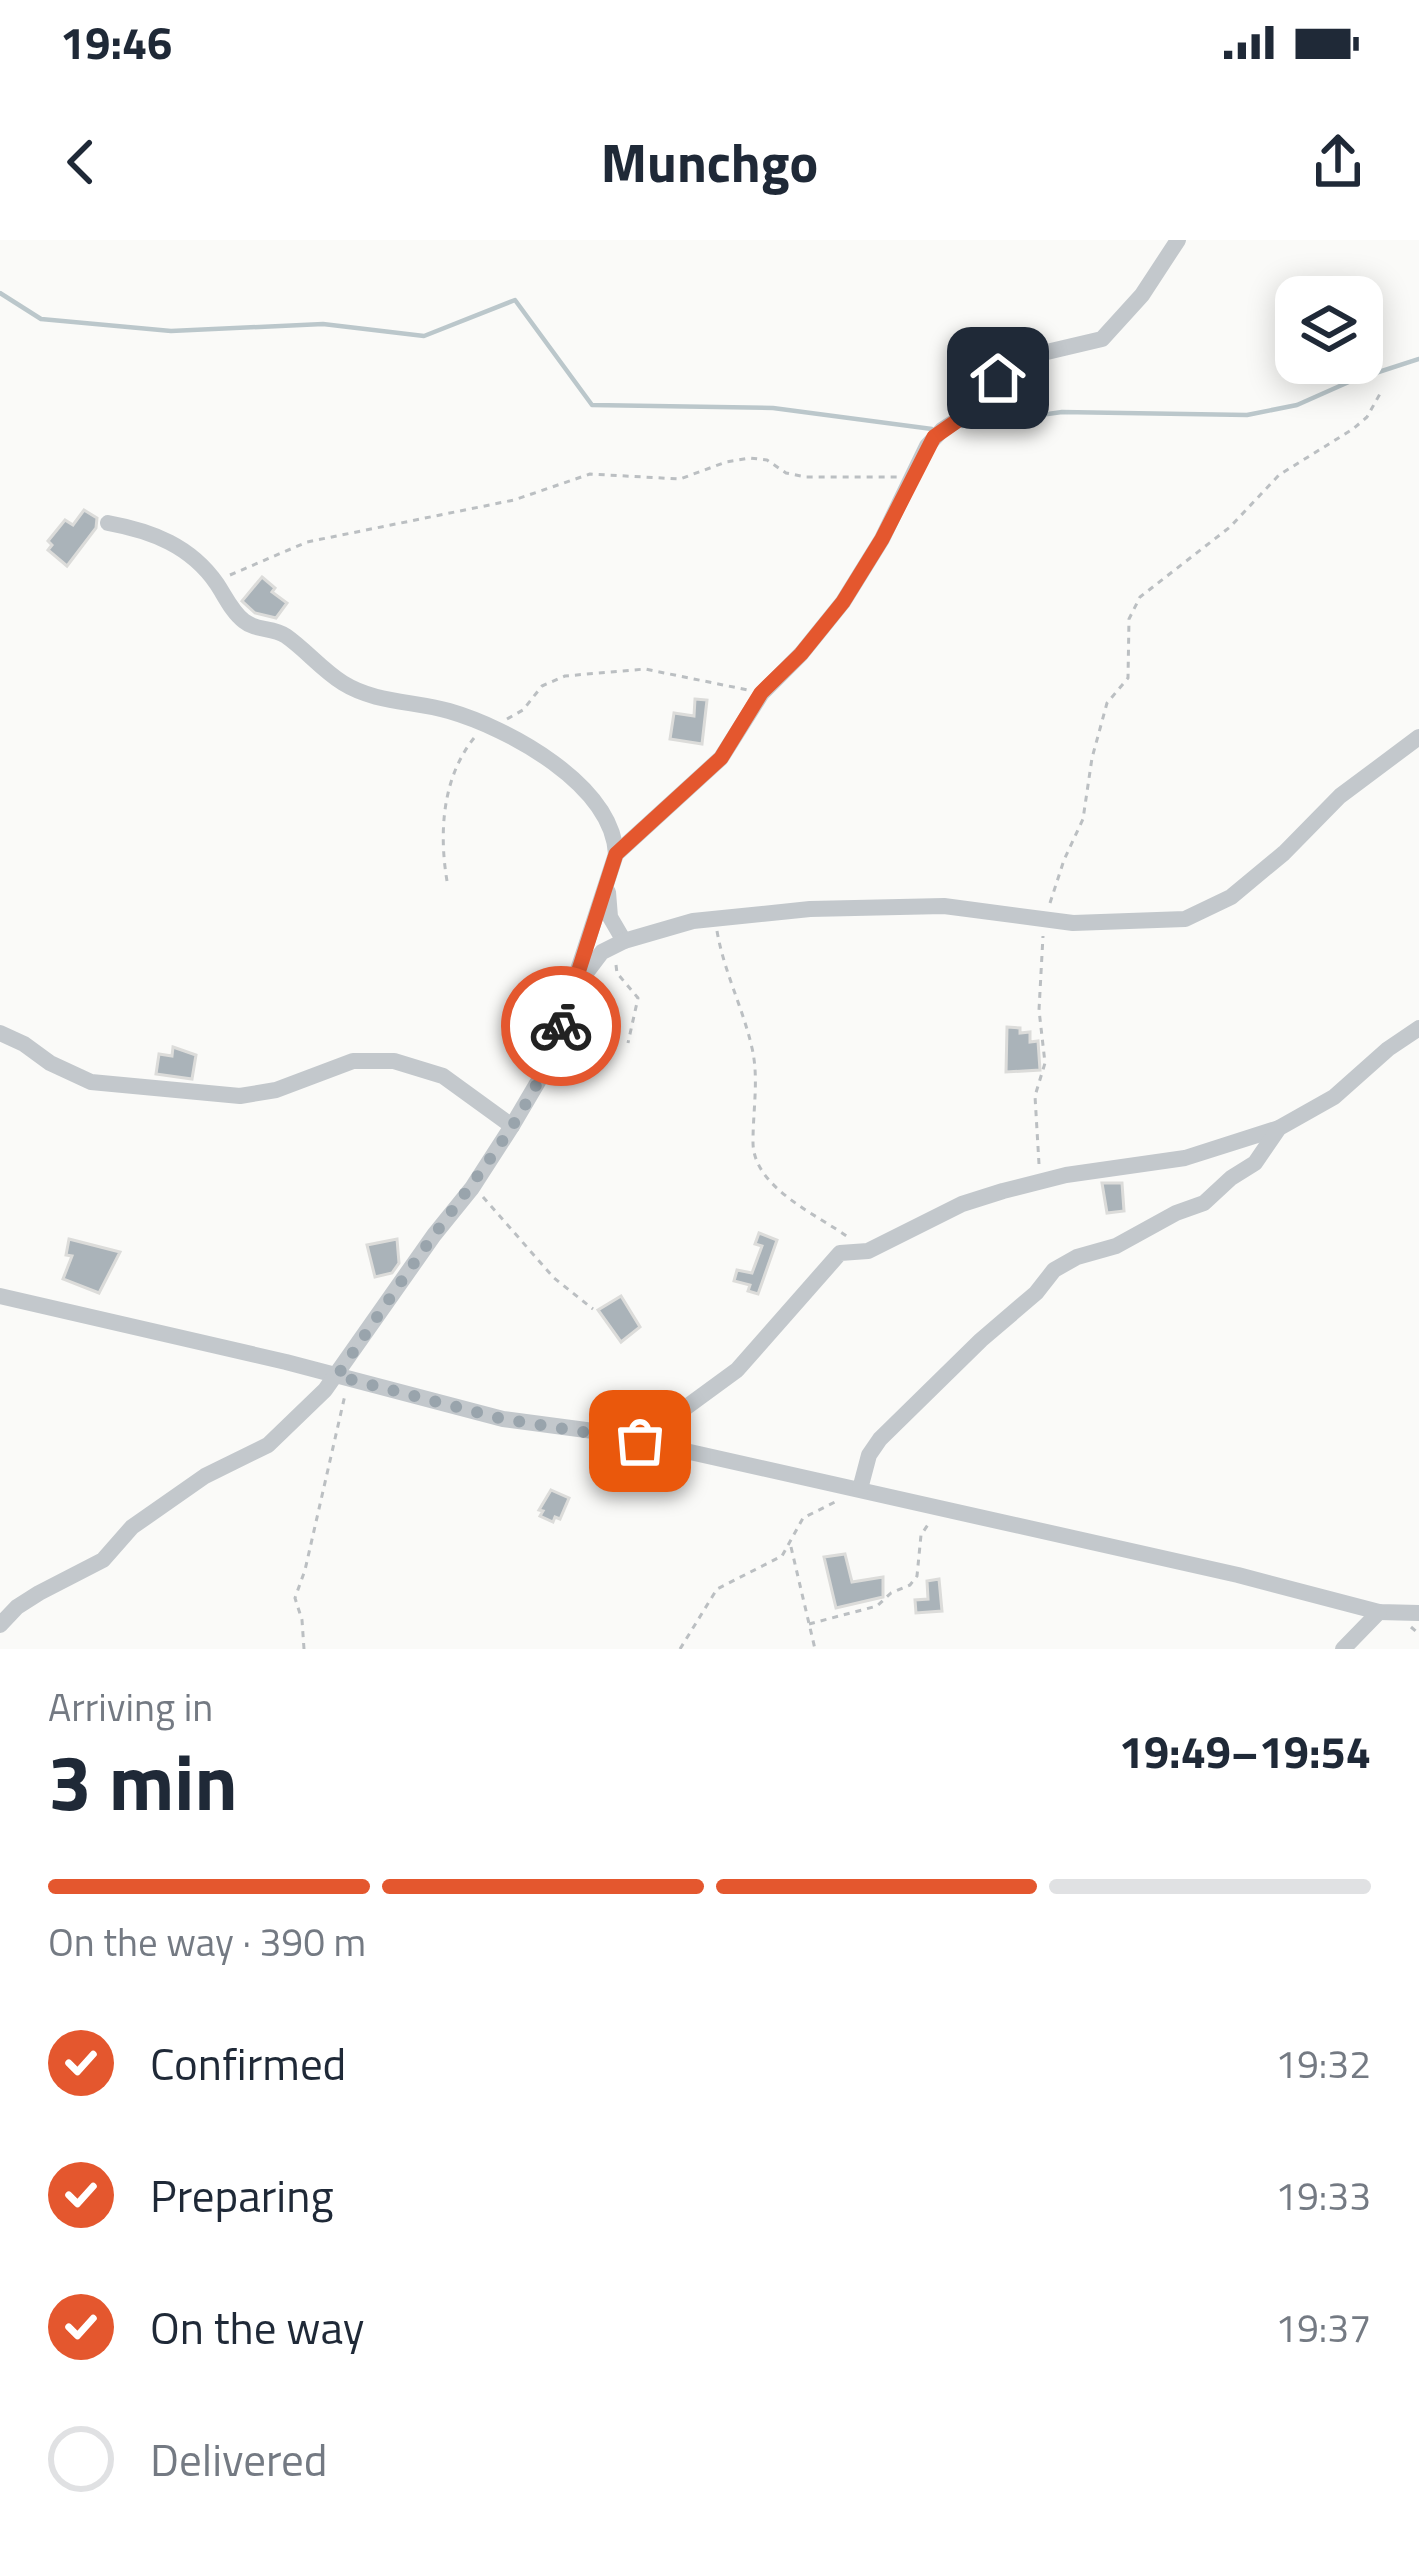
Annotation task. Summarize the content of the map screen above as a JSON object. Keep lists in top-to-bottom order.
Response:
{
  "page": {
    "status": "19:46",
    "header": "Munchgo",
    "heading": ["3 min", "Arriving in", "19:49–19:54"],
    "bar": "On the way · 390 m",
    "list": [
      ["Confirmed", "19:32"],
      ["Preparing", "19:33"],
      ["On the way", "19:37"],
      "Delivered"
    ]
  }
}
